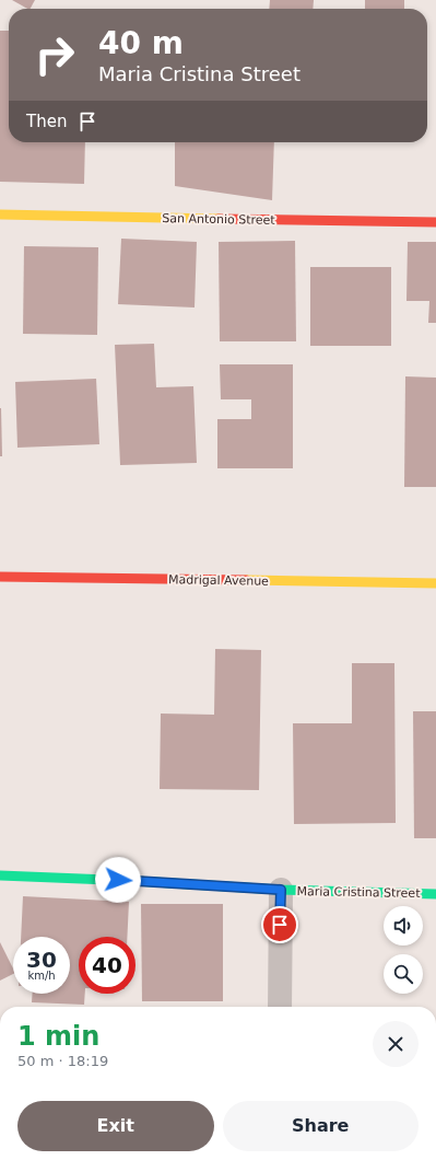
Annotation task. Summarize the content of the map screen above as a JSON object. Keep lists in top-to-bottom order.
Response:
{
  "streets": {
    "street": ["San Antonio Street", "Madrigal Avenue", "Maria Cristina Street"]
  },
  "page": {
    "turn": ["40 m", "Maria Cristina Street"],
    "then": "Then",
    "speed": "30 km/h",
    "limit": "40",
    "heading": ["1 min", "50 m · 18:19"],
    "buttons": ["Exit", "Share"]
  }
}
